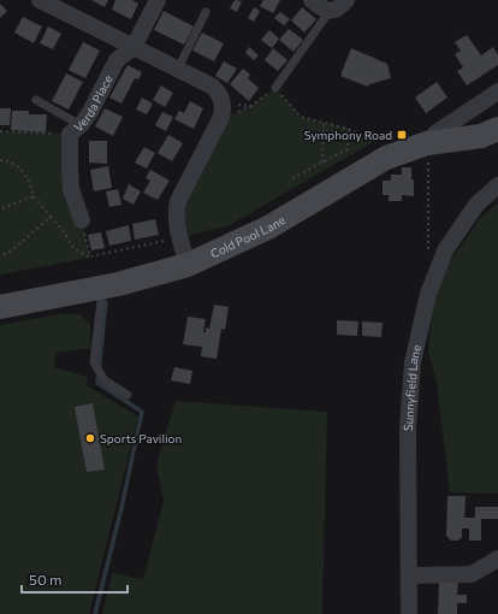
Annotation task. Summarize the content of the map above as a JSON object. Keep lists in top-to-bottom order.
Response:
{
  "streets": {
    "street": ["Verda Place", "Cold Pool Lane", "Sunnyfield Lane"]
  },
  "places": {
    "transit": ["Symphony Road"],
    "other": ["Sports Pavilion"]
  },
  "scale_bar": "50 m"
}
